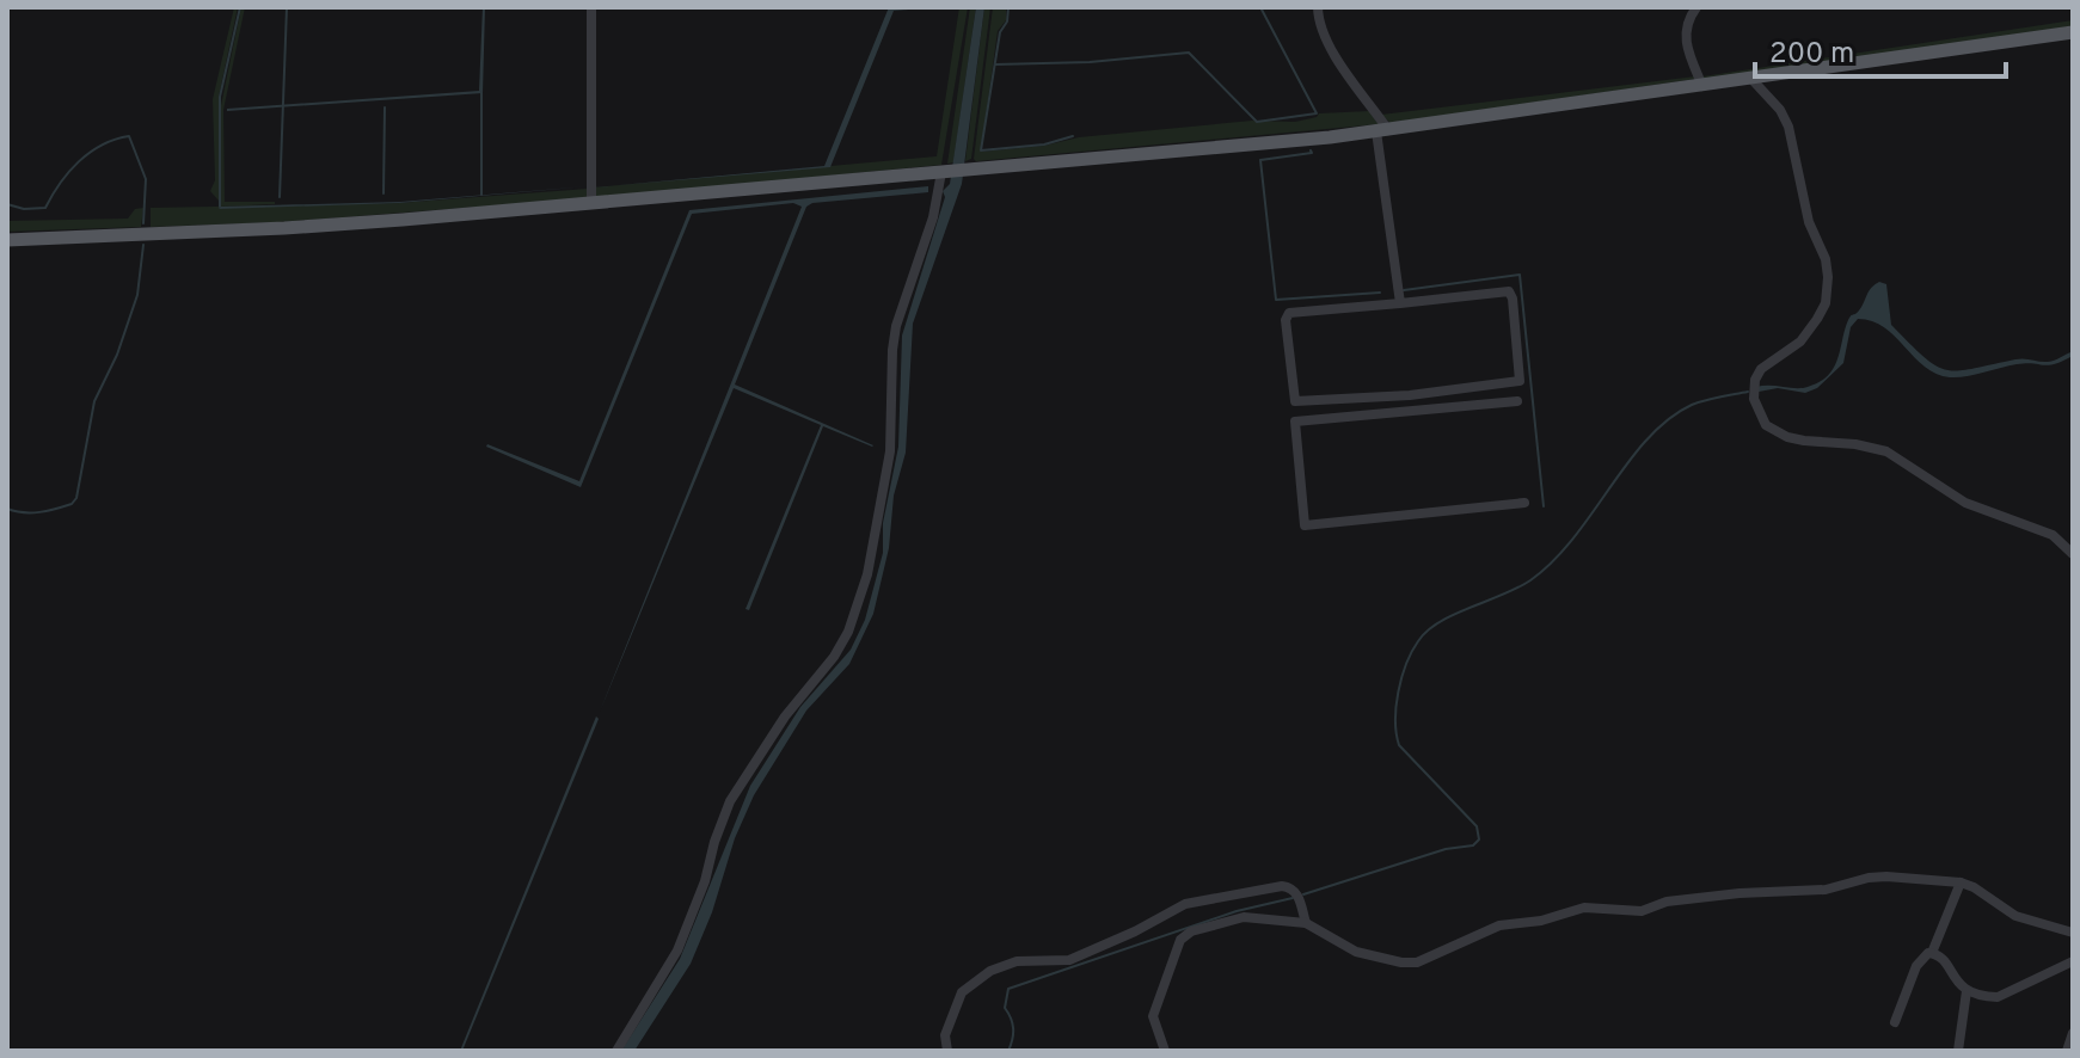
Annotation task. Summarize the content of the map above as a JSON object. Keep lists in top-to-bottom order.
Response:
{
  "scale_bar": "200 m"
}
